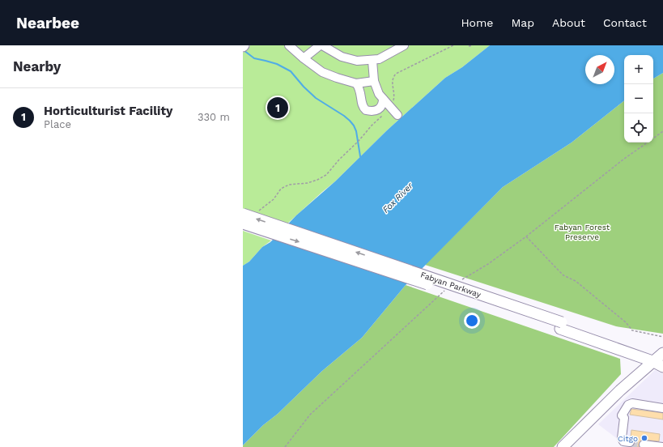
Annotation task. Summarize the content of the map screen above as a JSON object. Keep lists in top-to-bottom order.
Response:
{
  "streets": {
    "main road": ["Fabyan Parkway"]
  },
  "water": ["Fox River"],
  "parks": ["Fabyan Forest Preserve"],
  "places": ["Citgo"],
  "north": "top right",
  "page": {
    "header": "Nearbee",
    "nav": [
      "Home",
      "Map",
      "About",
      "Contact"
    ],
    "heading": "Nearby",
    "map_buttons": ["+", "−"],
    "list": [
      {
        "mark": "1",
        "name": "Horticulturist Facility",
        "note": "Place",
        "value": "330 m"
      }
    ],
    "pins": "1"
  }
}
